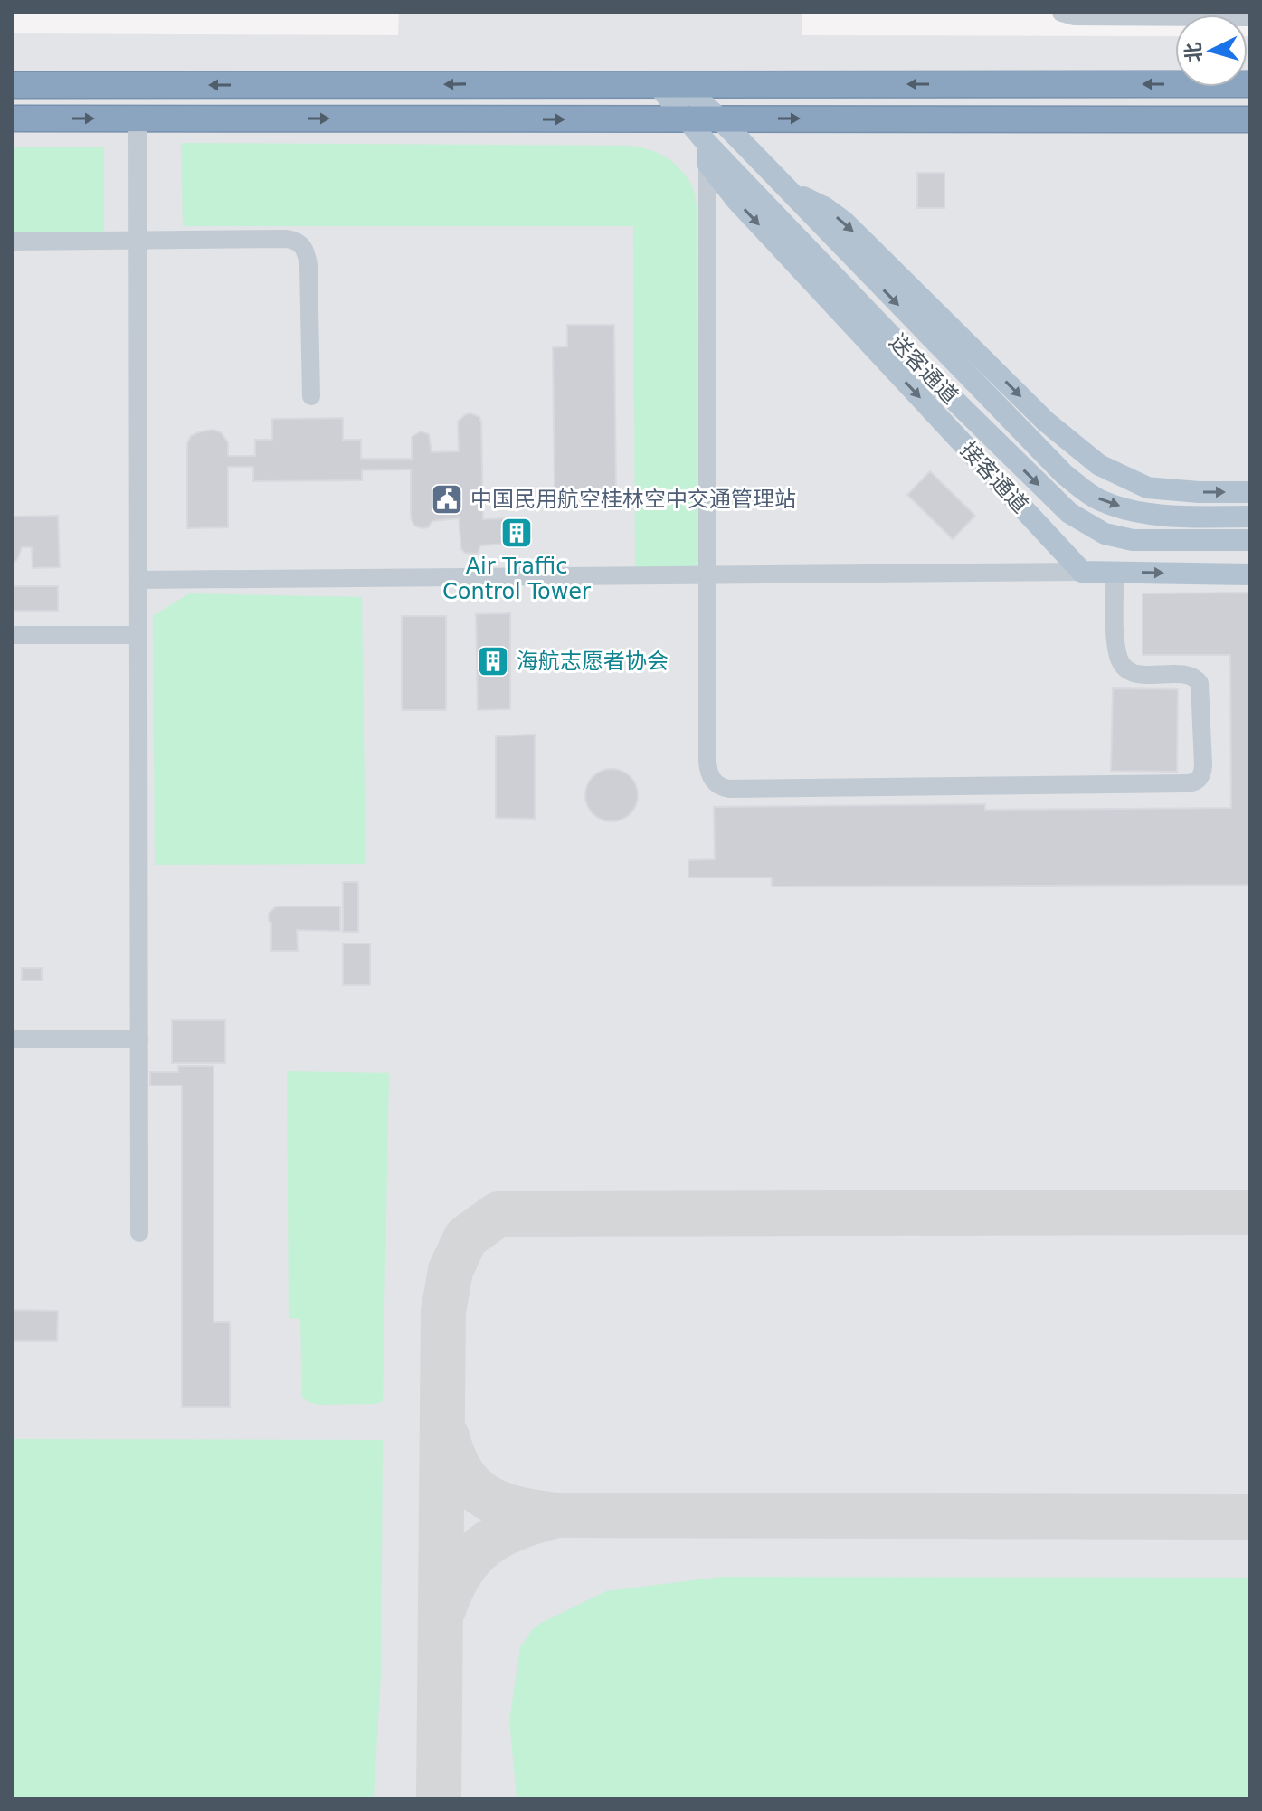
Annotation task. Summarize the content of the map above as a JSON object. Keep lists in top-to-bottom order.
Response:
{
  "streets": {
    "main road": ["送客通道", "接客通道"]
  },
  "crossings": [
    ["送客通道", "接客通道"]
  ],
  "places": {
    "public building": ["中国民用航空桂林空中交通管理站"],
    "building": ["Air Traffic Control Tower", "海航志愿者协会"]
  },
  "north": "left"
}
